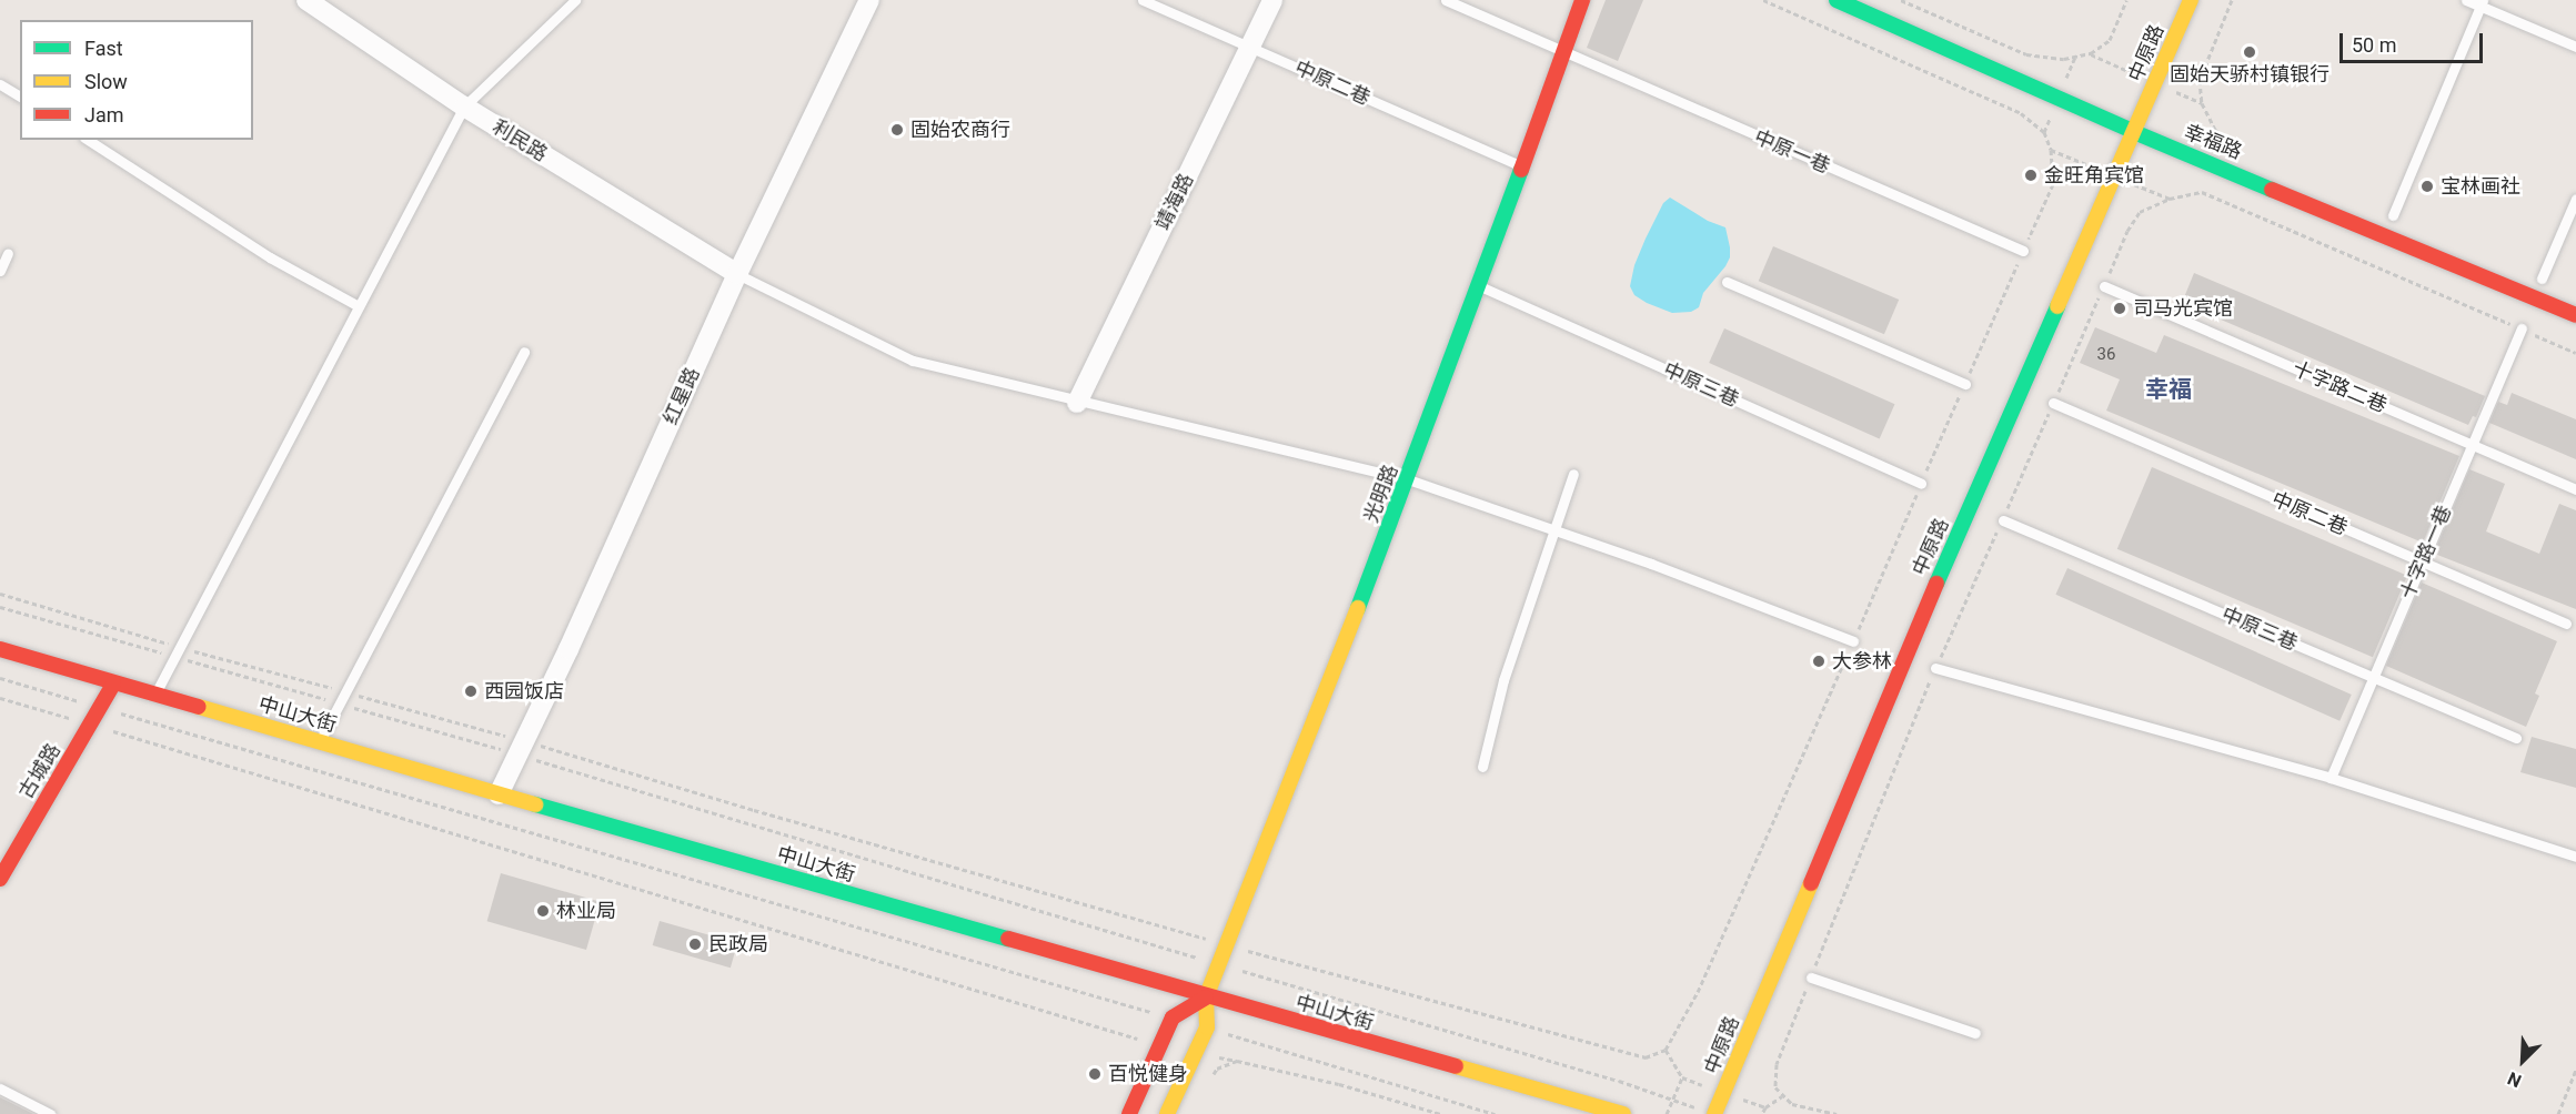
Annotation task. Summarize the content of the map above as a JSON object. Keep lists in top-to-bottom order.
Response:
{
  "streets": {
    "main road": [
      "中原路",
      "幸福路",
      "光明路",
      "中山大街",
      "古城路"
    ],
    "street": ["利民路", "靖海路", "红星路"],
    "lane": [
      "中原二巷",
      "中原一巷",
      "中原三巷",
      "十字路二巷",
      "十字路一巷"
    ]
  },
  "crossings": [
    ["中原路", "幸福路"],
    ["中原二巷", "靖海路"],
    ["中原二巷", "光明路"],
    ["中原二巷", "十字路一巷"],
    ["利民路", "红星路"],
    ["中原一巷", "光明路"],
    ["中原三巷", "光明路"],
    ["中原三巷", "十字路一巷"],
    ["十字路二巷", "十字路一巷"],
    ["红星路", "中山大街"],
    ["光明路", "中山大街"],
    ["中山大街", "古城路"]
  ],
  "districts": ["幸福"],
  "places": [
    "固始天骄村镇银行",
    "固始农商行",
    "金旺角宾馆",
    "宝林画社",
    "司马光宾馆",
    "大参林",
    "西园饭店",
    "林业局",
    "民政局",
    "百悦健身"
  ],
  "house_numbers": ["36"],
  "legend": ["Fast", "Slow", "Jam"],
  "scale_bar": "50 m",
  "north": "bottom left"
}
